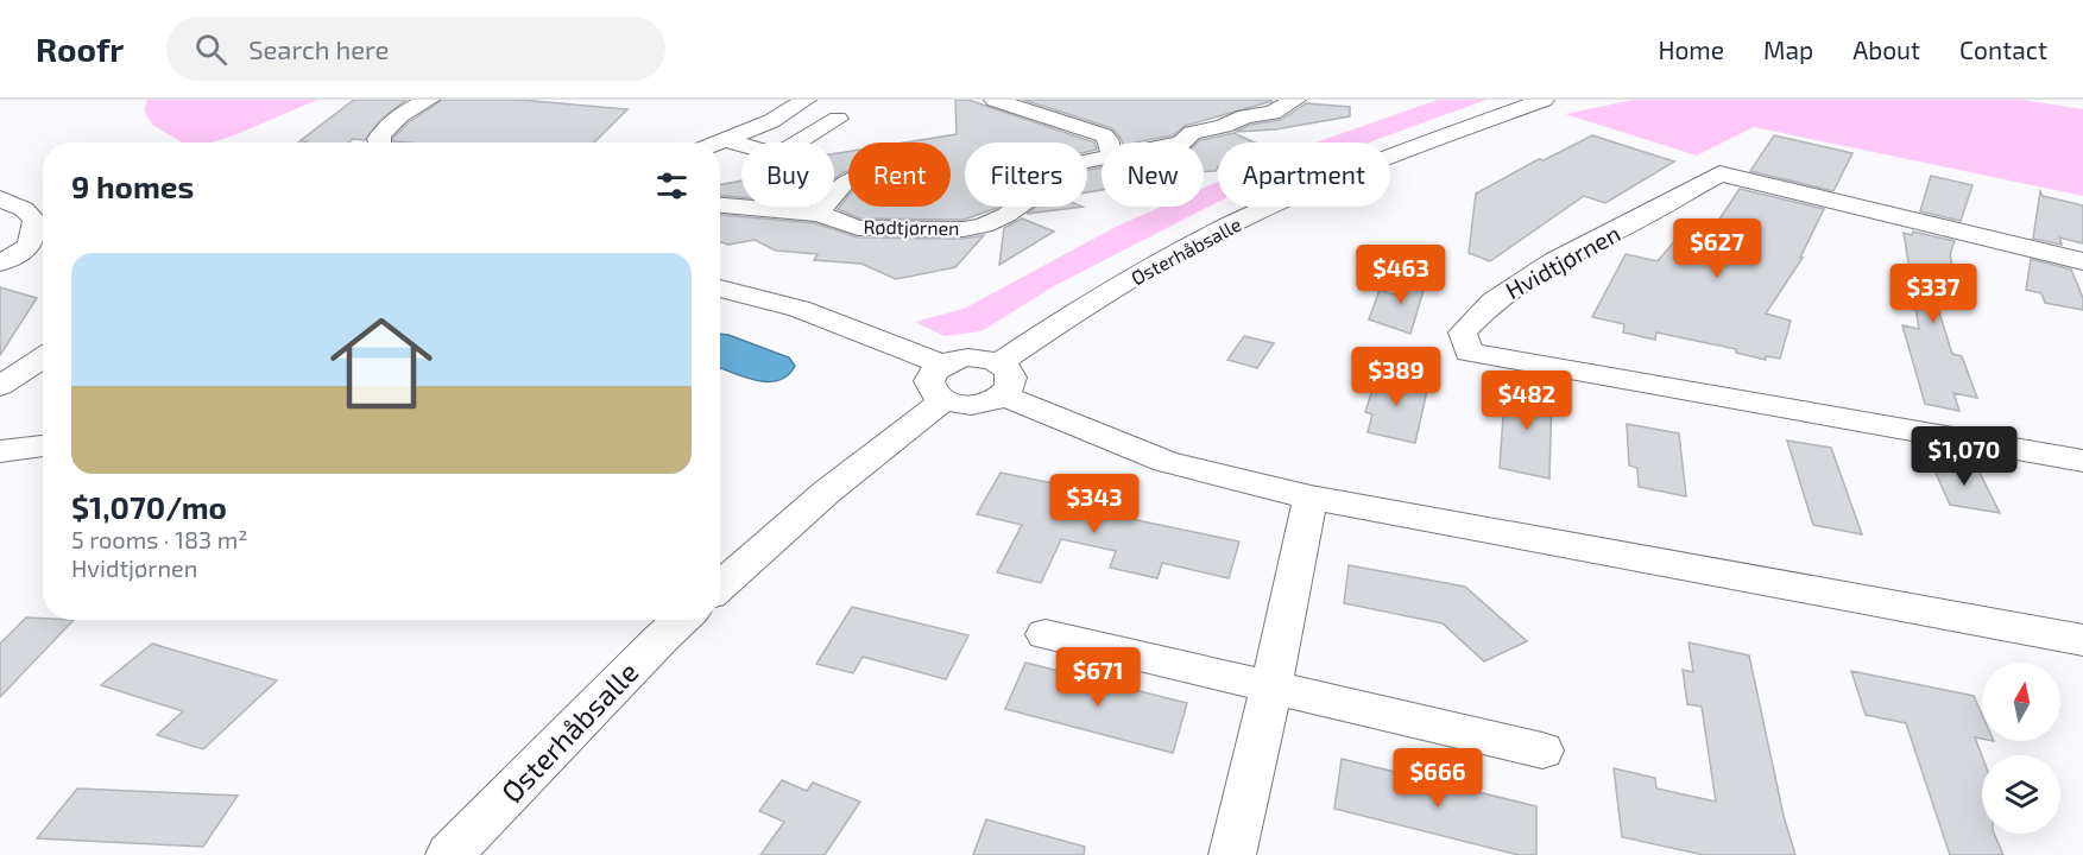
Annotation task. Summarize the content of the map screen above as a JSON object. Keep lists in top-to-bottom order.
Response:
{
  "streets": {
    "street": ["Rødtjørnen", "Østerhåbsalle", "Hvidtjørnen"]
  },
  "north": "top",
  "page": {
    "header": "Roofr",
    "search": "Search here",
    "nav": [
      "Home",
      "Map",
      "About",
      "Contact"
    ],
    "chip": [
      "Buy",
      "Rent",
      "Filters",
      "New",
      "Apartment"
    ],
    "heading": "9 homes",
    "price": [
      "$627",
      "$463",
      "$337",
      "$389",
      "$482",
      "$1,070",
      "$343",
      "$671",
      "$666"
    ],
    "list": [
      {
        "name": "$1,070/mo",
        "note": "5 rooms · 183 m² · Hvidtjørnen"
      }
    ]
  }
}
